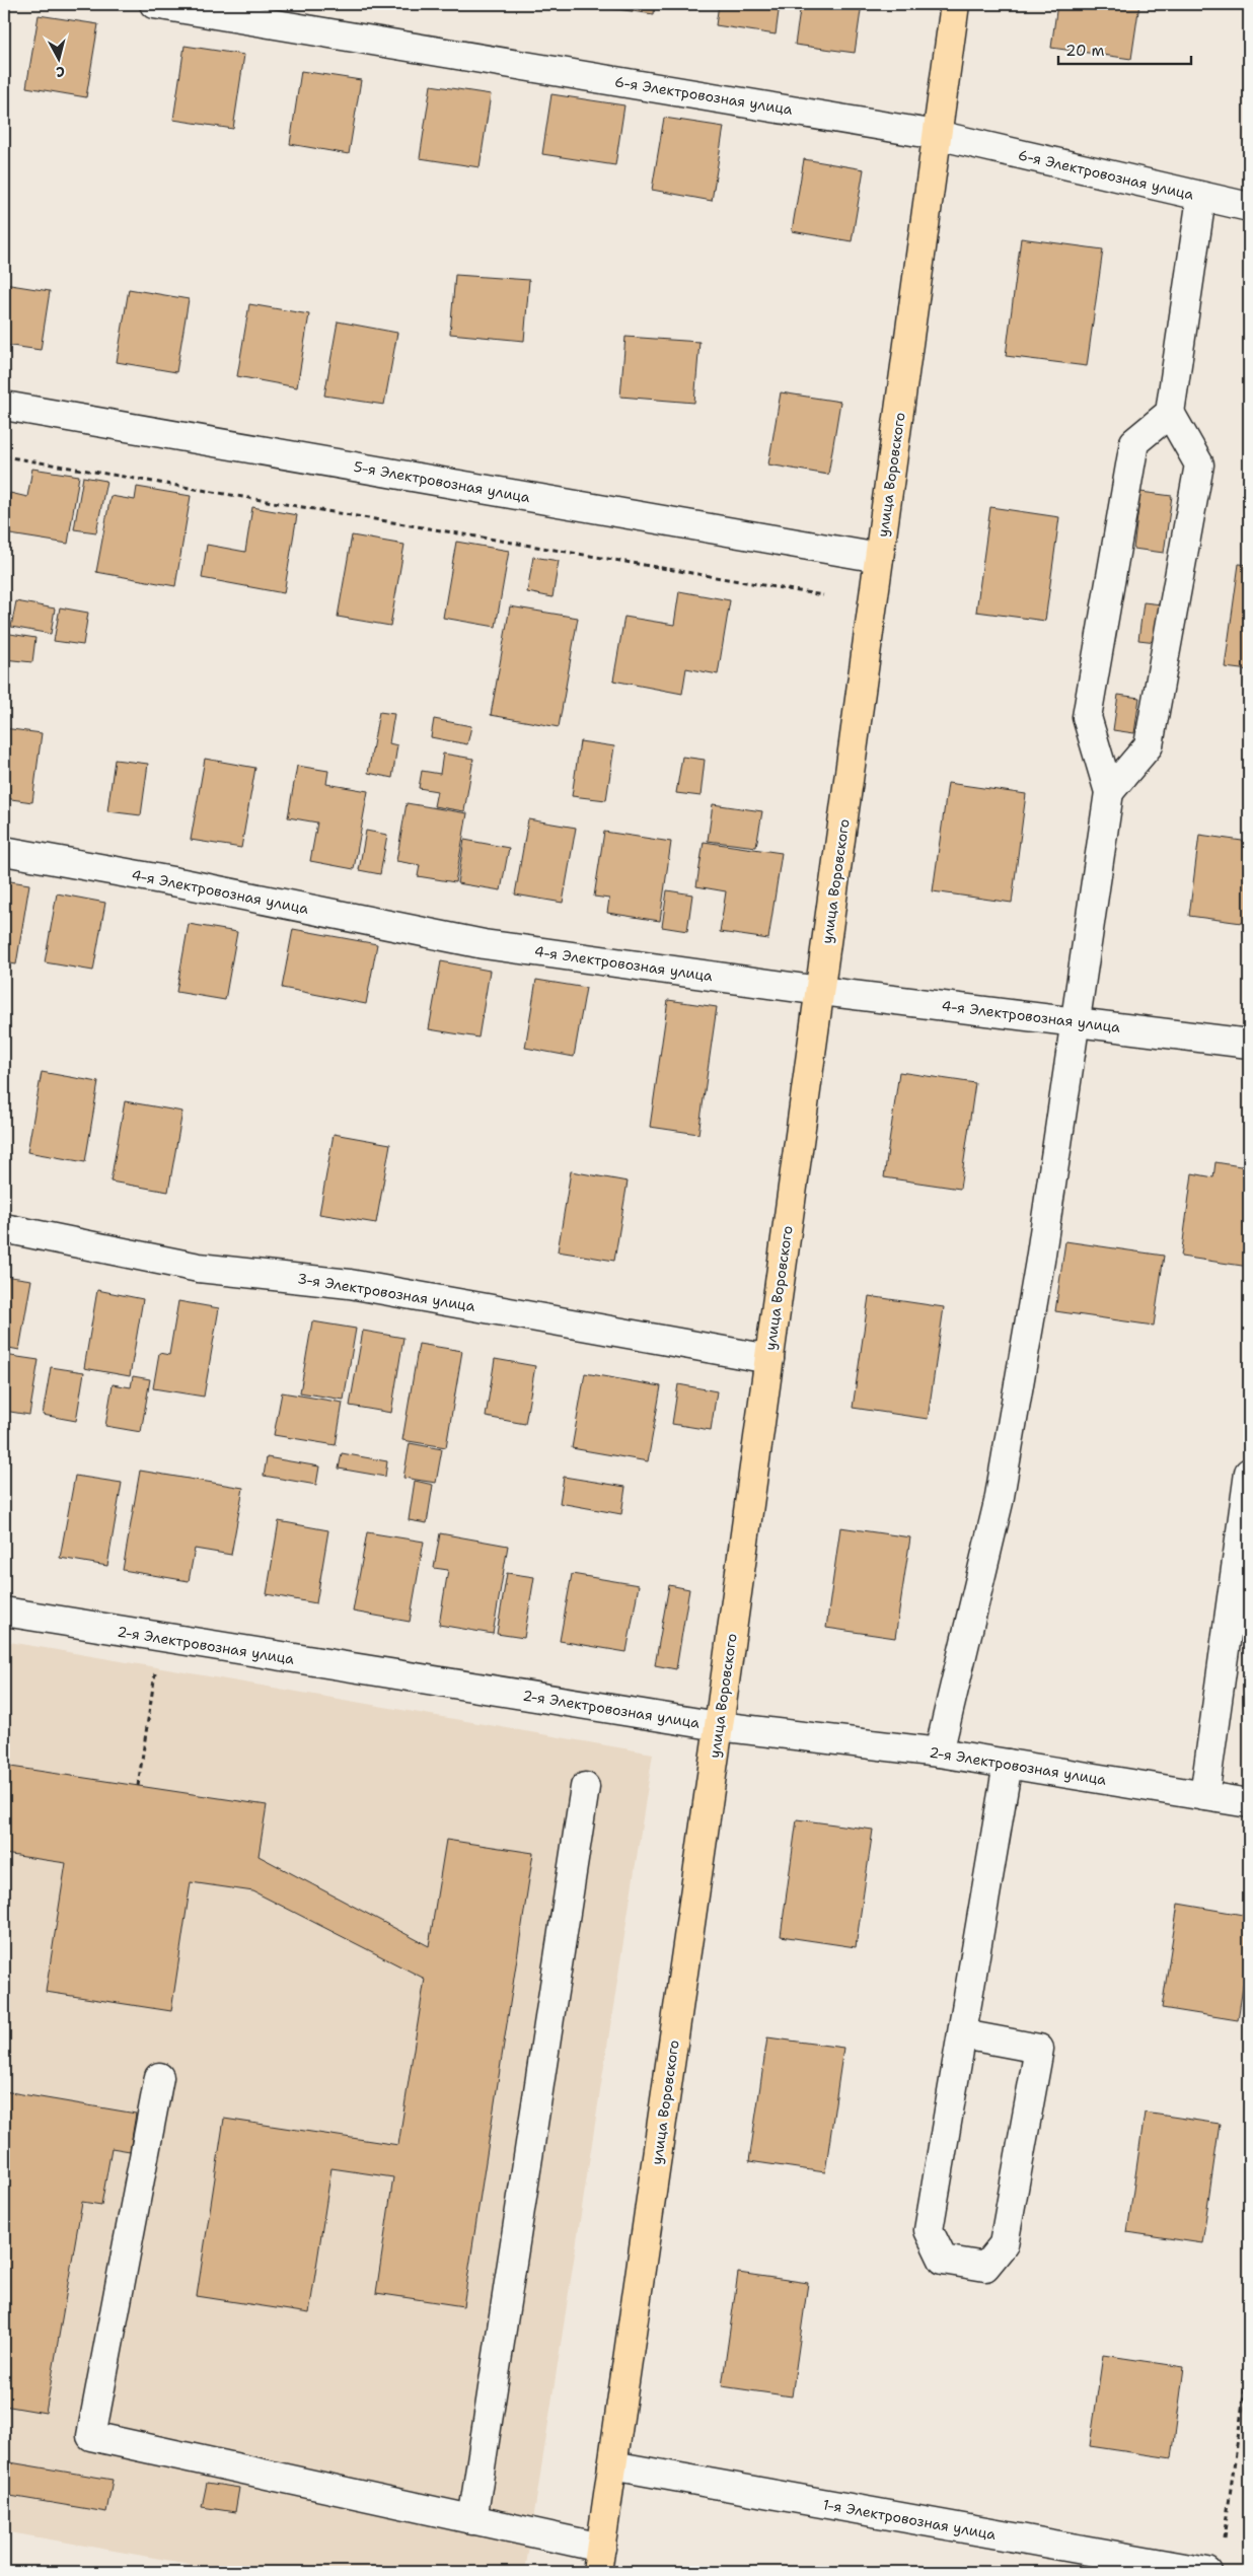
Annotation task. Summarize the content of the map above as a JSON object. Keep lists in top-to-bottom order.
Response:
{
  "streets": {
    "main road": ["улица Воровского"],
    "street": [
      "6-я Электровозная улица",
      "5-я Электровозная улица",
      "4-я Электровозная улица",
      "3-я Электровозная улица",
      "2-я Электровозная улица",
      "1-я Электровозная улица"
    ]
  },
  "crossings": [
    ["6-я Электровозная улица", "улица Воровского"],
    ["улица Воровского", "5-я Электровозная улица"],
    ["улица Воровского", "4-я Электровозная улица"],
    ["улица Воровского", "3-я Электровозная улица"],
    ["улица Воровского", "2-я Электровозная улица"],
    ["улица Воровского", "1-я Электровозная улица"]
  ],
  "scale_bar": "20 m",
  "north": "bottom"
}
